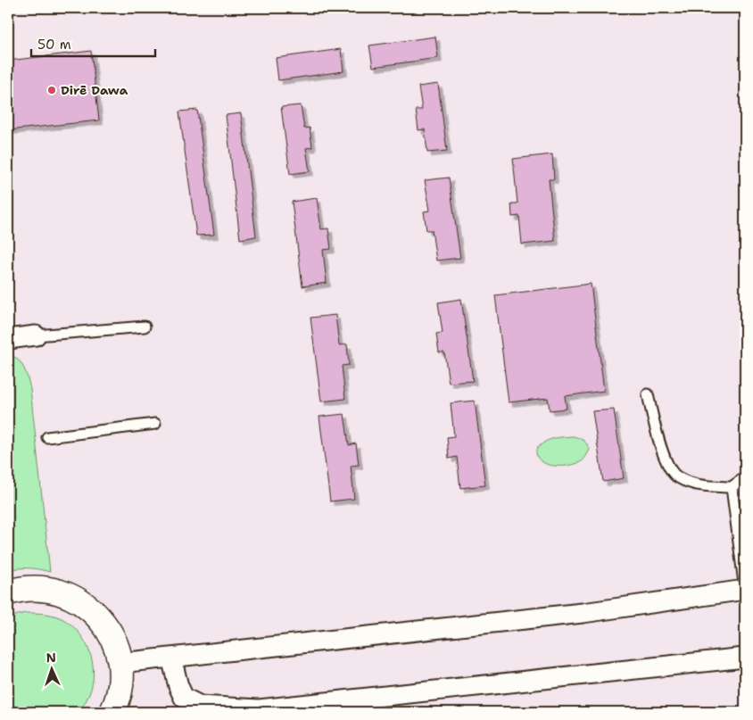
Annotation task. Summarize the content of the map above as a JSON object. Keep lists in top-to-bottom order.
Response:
{
  "places": ["Dirē Dawa"],
  "scale_bar": "50 m",
  "north": "top"
}
